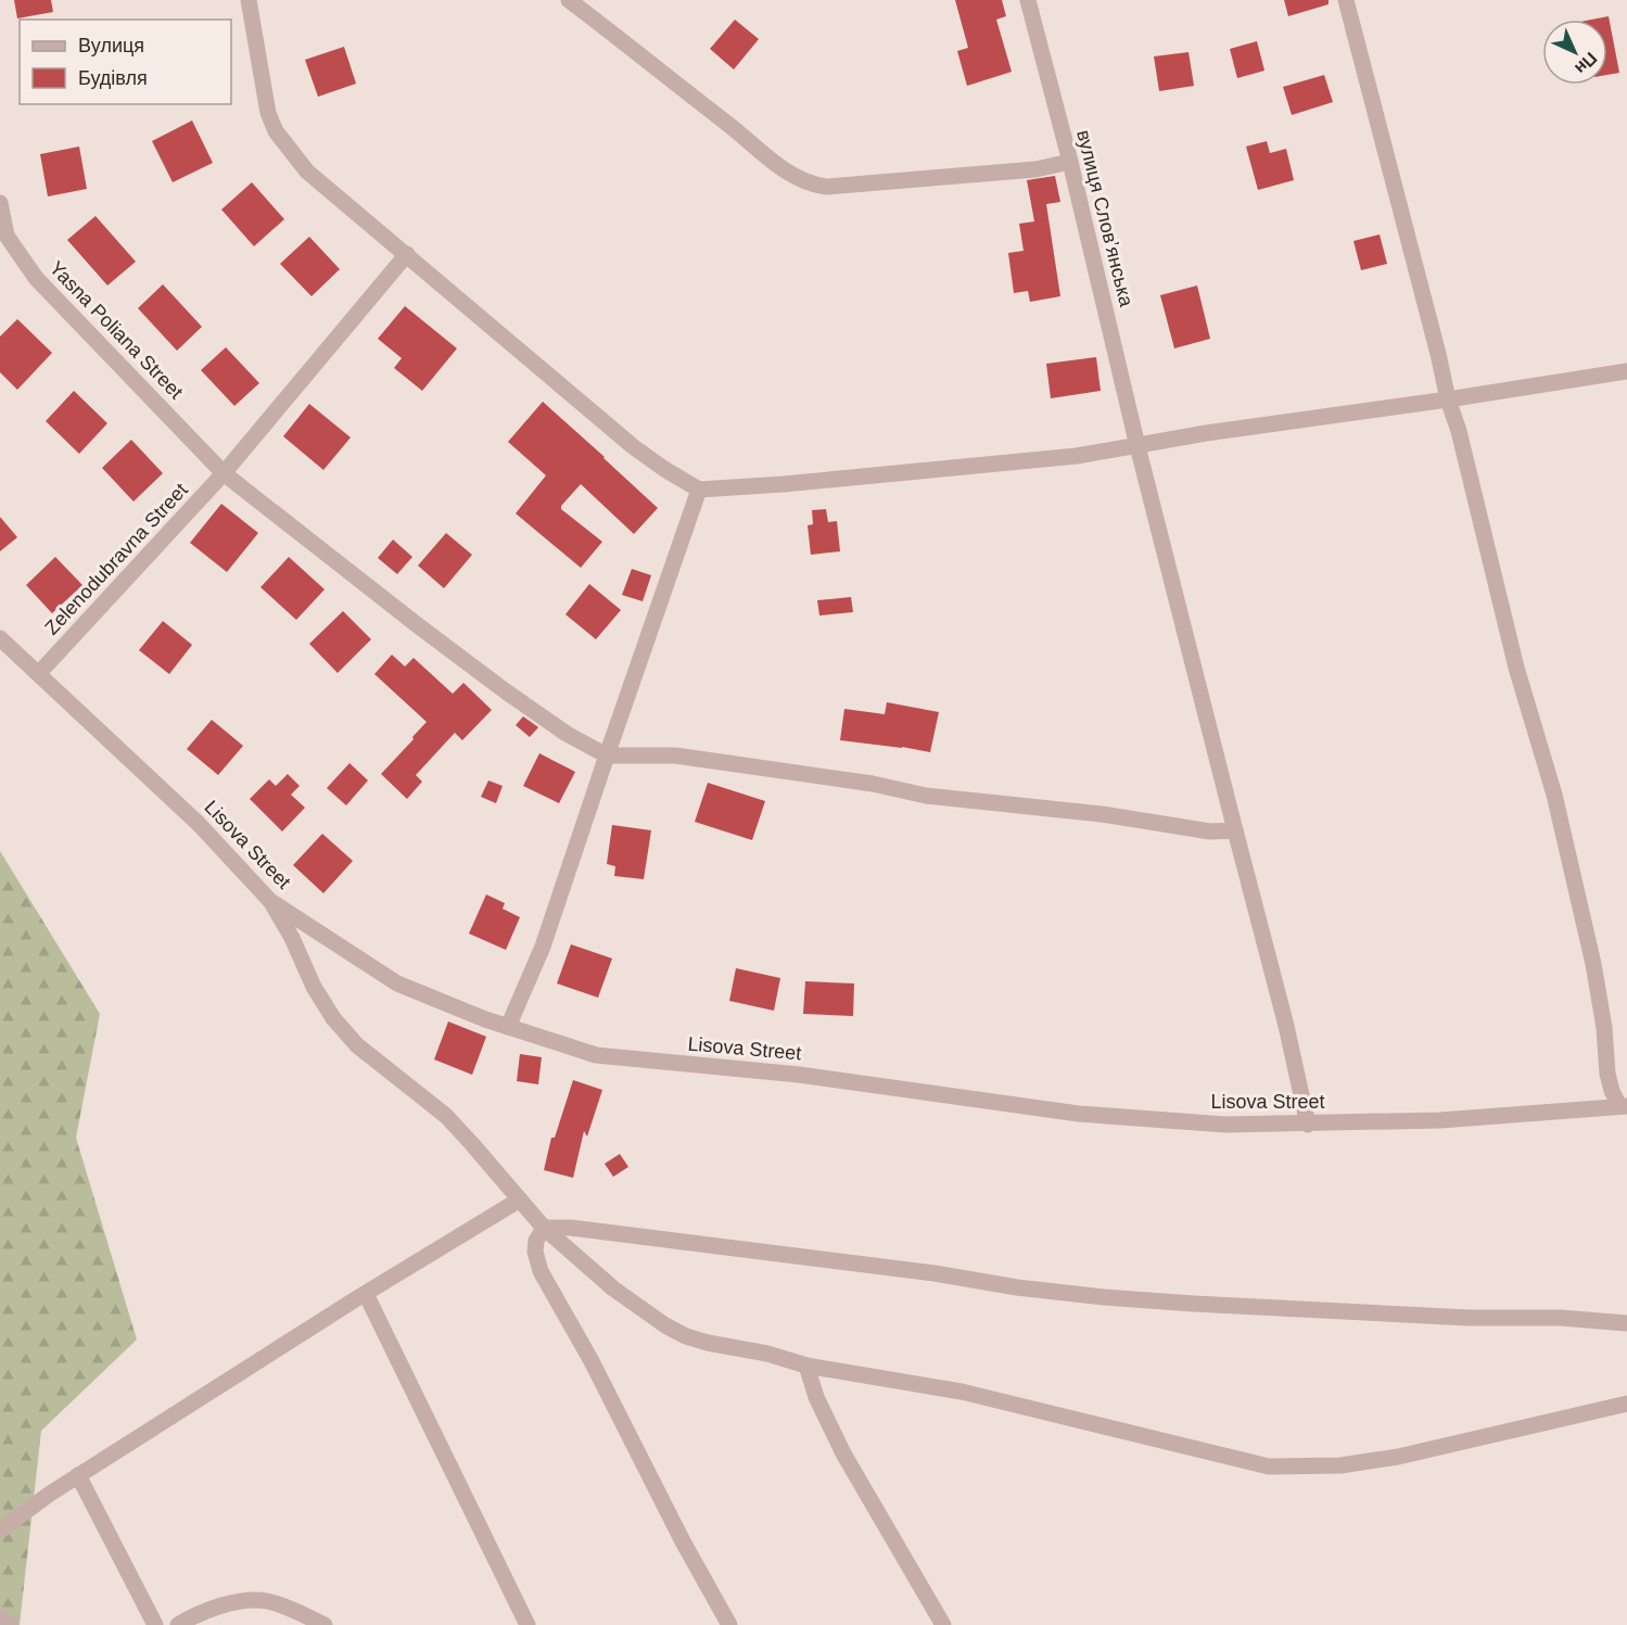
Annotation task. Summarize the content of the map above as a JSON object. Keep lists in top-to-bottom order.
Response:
{
  "streets": {
    "street": [
      "вулиця Словʼянська",
      "Yasna Poliana Street",
      "Zelenodubravna Street",
      "Lisova Street"
    ]
  },
  "crossings": [
    ["вулиця Словʼянська", "Lisova Street"],
    ["Yasna Poliana Street", "Zelenodubravna Street"],
    ["Zelenodubravna Street", "Lisova Street"]
  ],
  "legend": ["Вулиця", "Будівля"],
  "north": "bottom right"
}
